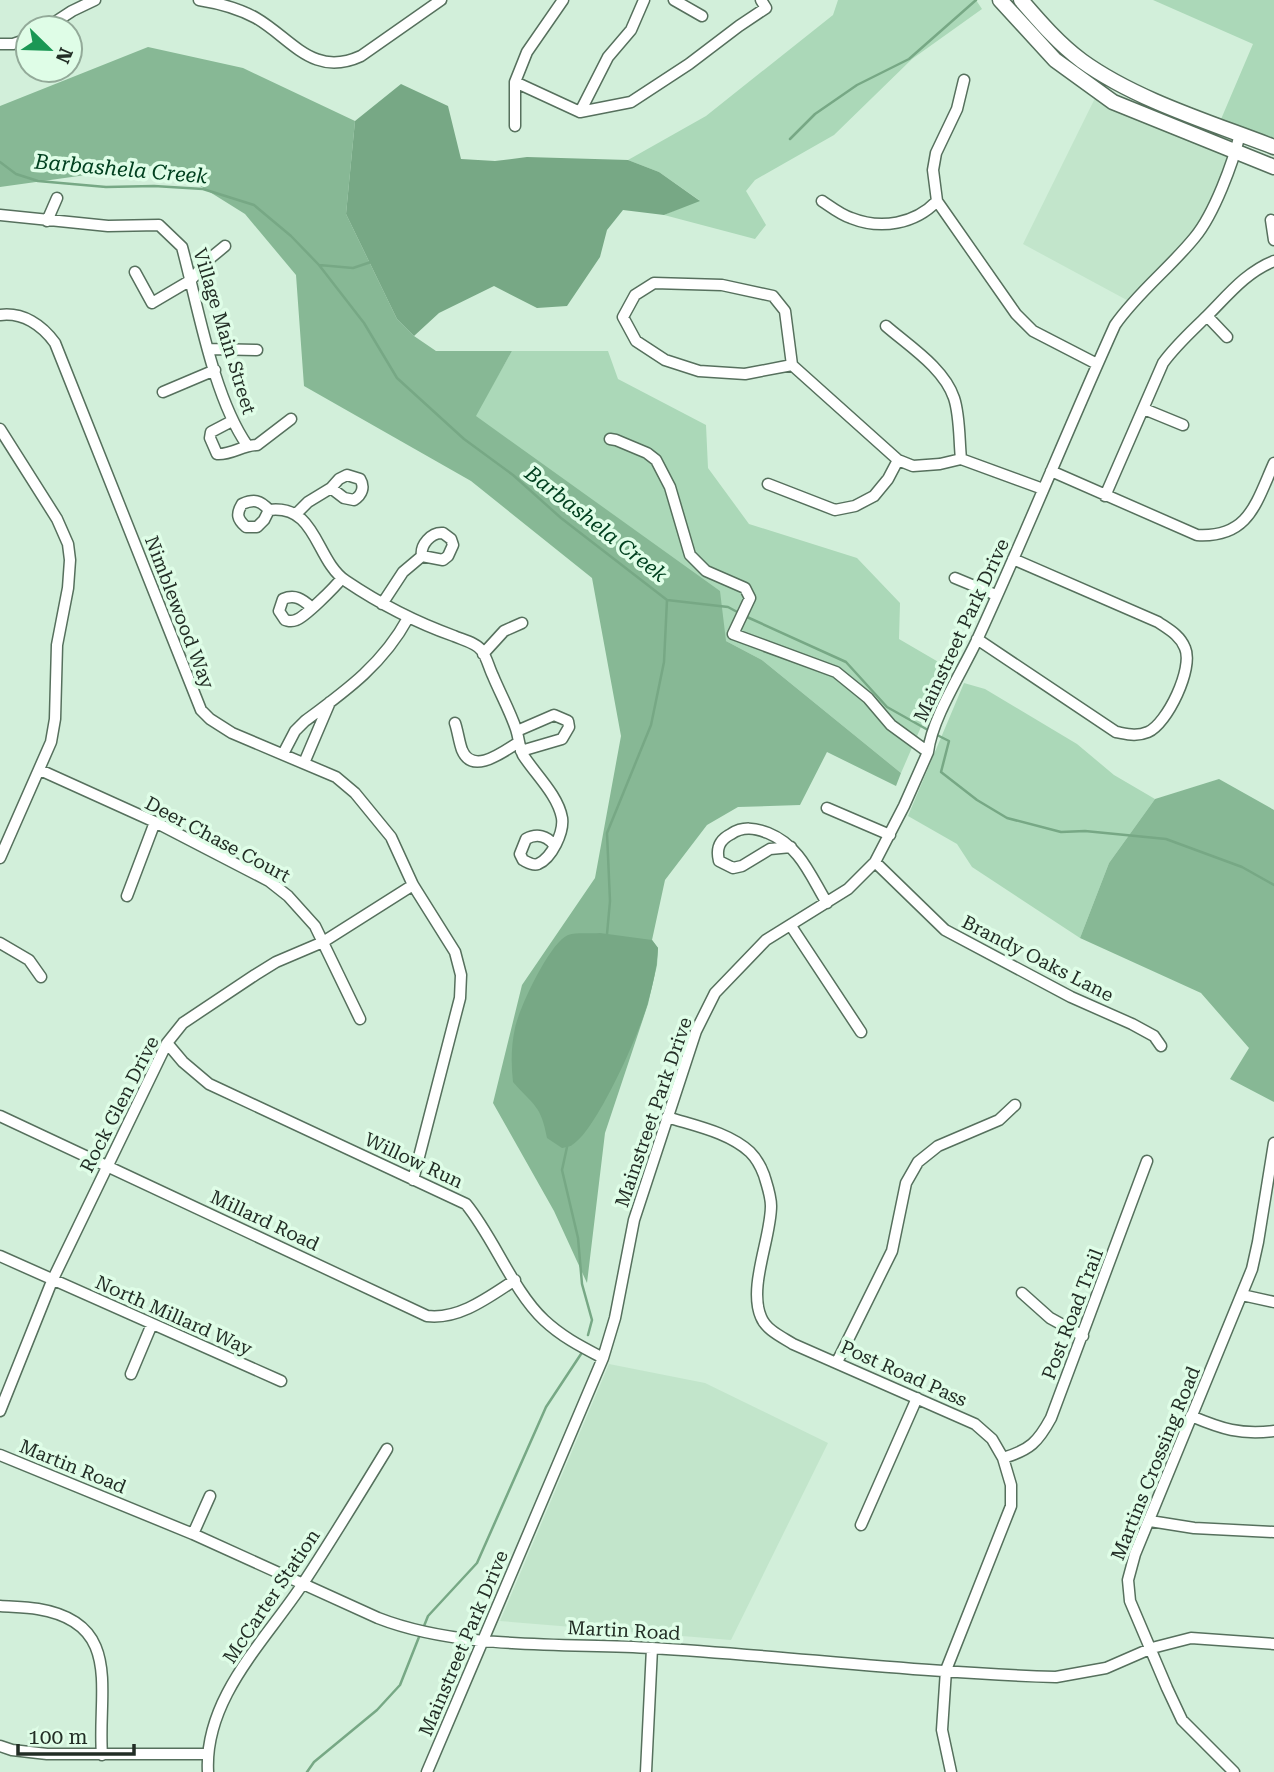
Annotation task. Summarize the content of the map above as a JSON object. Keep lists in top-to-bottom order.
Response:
{
  "streets": {
    "street": [
      "Village Main Street",
      "Nimblewood Way",
      "Mainstreet Park Drive",
      "Deer Chase Court",
      "Brandy Oaks Lane",
      "Rock Glen Drive",
      "Willow Run",
      "Millard Road",
      "Post Road Trail",
      "North Millard Way",
      "Post Road Pass",
      "Martins Crossing Road",
      "Martin Road",
      "McCarter Station"
    ]
  },
  "crossings": [
    ["Nimblewood Way", "Rock Glen Drive"],
    ["Nimblewood Way", "Willow Run"],
    ["Mainstreet Park Drive", "Brandy Oaks Lane"],
    ["Mainstreet Park Drive", "Willow Run"],
    ["Mainstreet Park Drive", "Post Road Pass"],
    ["Mainstreet Park Drive", "Martin Road"],
    ["Deer Chase Court", "Rock Glen Drive"],
    ["Rock Glen Drive", "Willow Run"],
    ["Rock Glen Drive", "Millard Road"],
    ["Rock Glen Drive", "North Millard Way"],
    ["Willow Run", "Millard Road"],
    ["Post Road Trail", "Post Road Pass"],
    ["Post Road Pass", "Martin Road"],
    ["Martins Crossing Road", "Martin Road"],
    ["Martin Road", "McCarter Station"]
  ],
  "water": ["Barbashela Creek"],
  "scale_bar": "100 m",
  "north": "bottom right"
}
